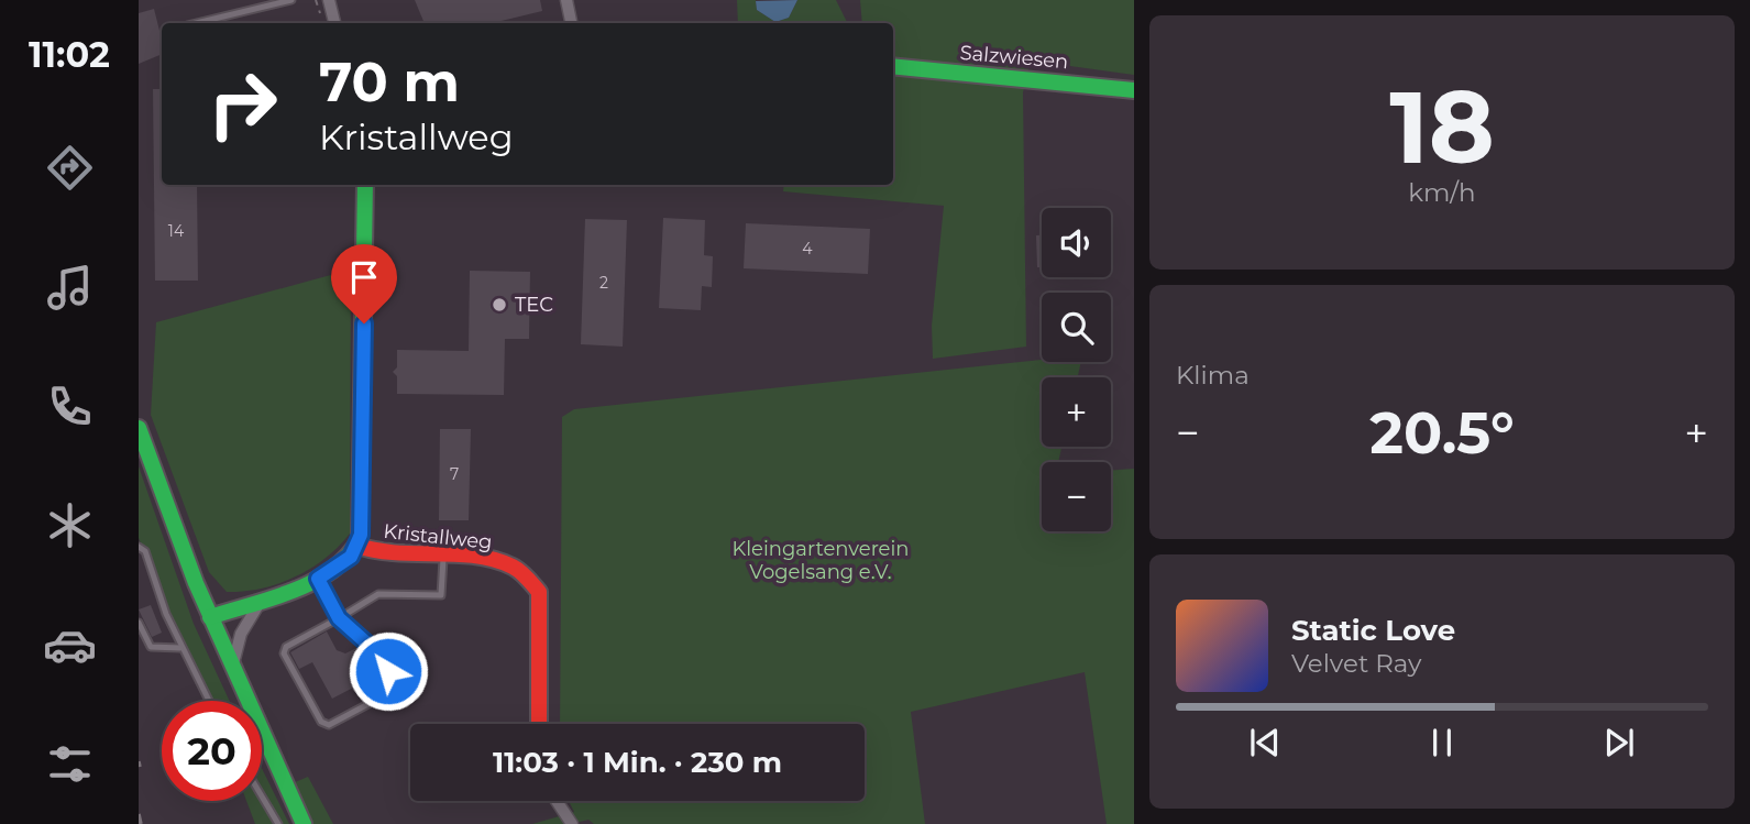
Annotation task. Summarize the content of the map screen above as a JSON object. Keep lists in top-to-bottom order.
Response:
{
  "streets": {
    "street": ["Salzwiesen", "Kristallweg"]
  },
  "parks": ["Kleingartenverein Vogelsang e.V."],
  "places": ["TEC"],
  "house_numbers": [
    "14",
    "4",
    "2",
    "7"
  ],
  "page": {
    "tabs": "11:02",
    "tile": [
      ["18", "km/h"],
      "Klima"
    ],
    "turn": ["70 m", "Kristallweg"],
    "map_buttons": ["+", "−"],
    "heat": ["−", "20.5°", "+"],
    "song": ["Static Love", "Velvet Ray"],
    "limit": "20",
    "trip": "11:03 · 1 Min. · 230 m"
  }
}
